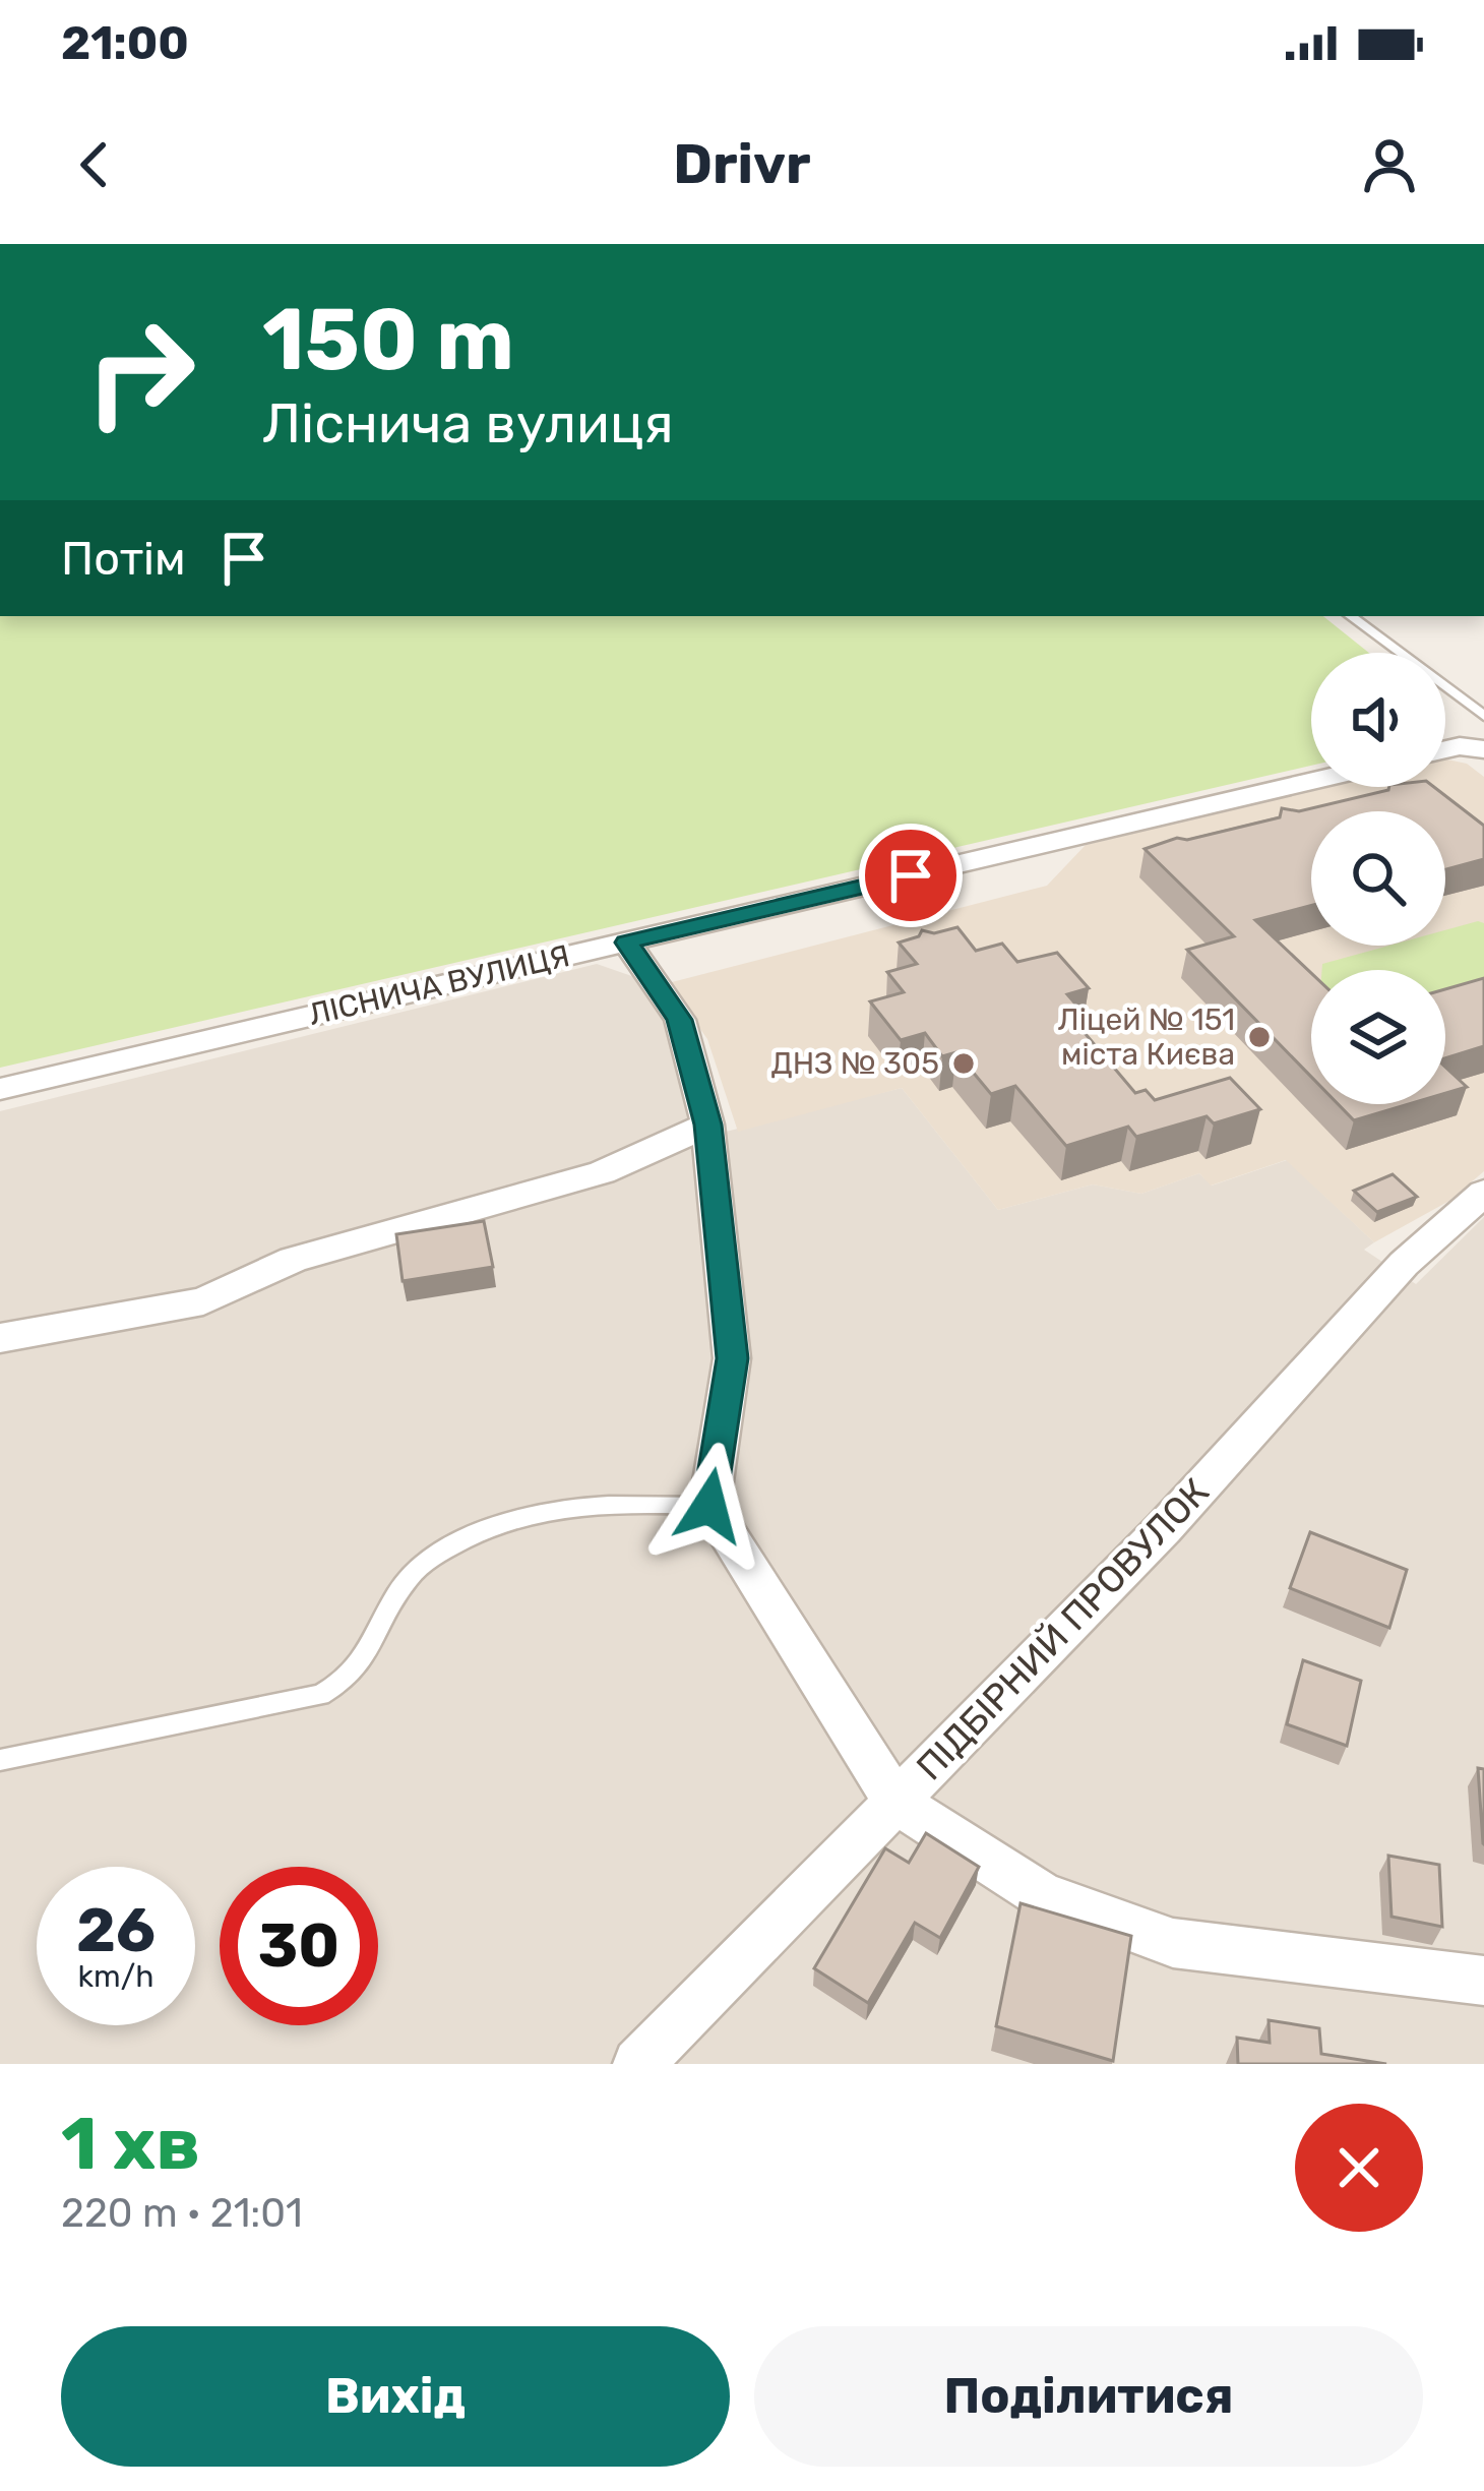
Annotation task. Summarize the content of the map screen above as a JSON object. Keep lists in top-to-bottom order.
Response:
{
  "streets": {
    "street": ["ЛІСНИЧА ВУЛИЦЯ", "ПІДБІРНИЙ ПРОВУЛОК"]
  },
  "places": ["Ліцей № 151 міста Києва", "ДНЗ № 305"],
  "page": {
    "status": "21:00",
    "header": "Drivr",
    "turn": ["150 m", "Ліснича вулиця"],
    "then": "Потім",
    "speed": "26 km/h",
    "limit": "30",
    "heading": ["1 хв", "220 m · 21:01"],
    "buttons": ["Вихід", "Поділитися"]
  }
}
